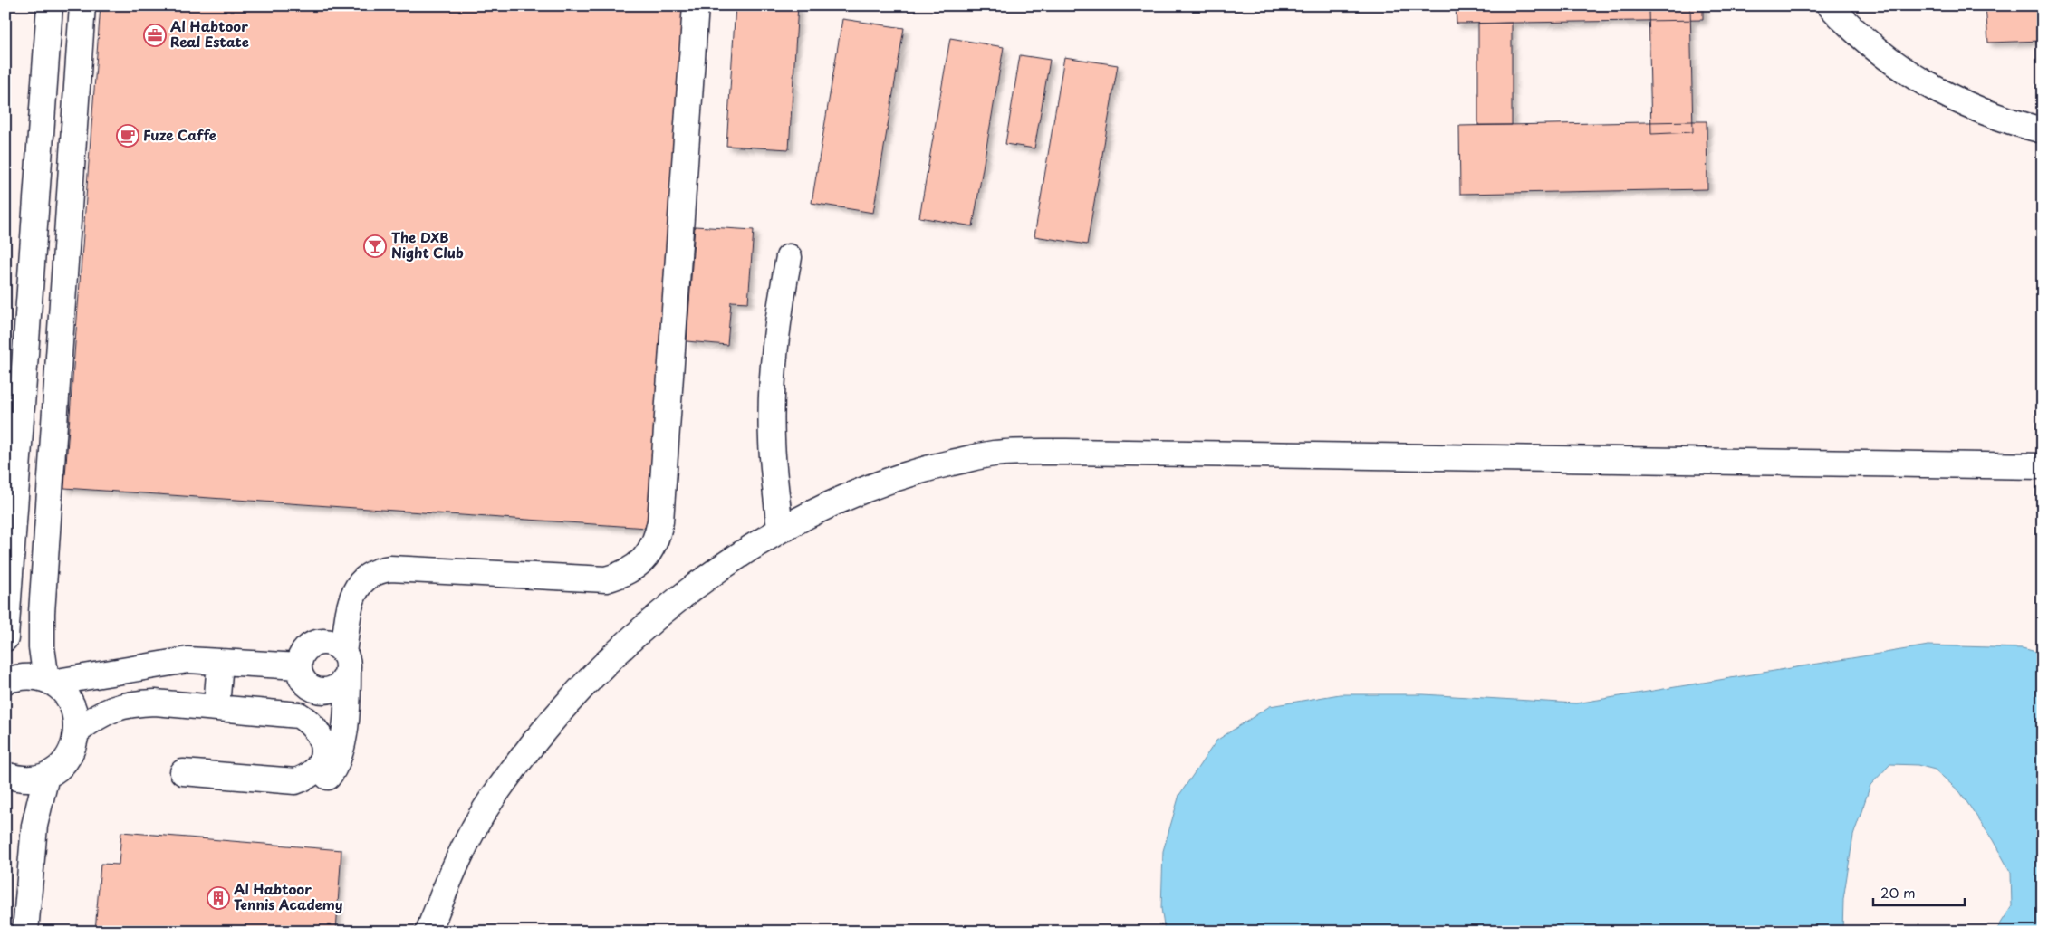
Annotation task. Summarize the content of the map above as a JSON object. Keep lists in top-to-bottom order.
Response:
{
  "places": {
    "office": ["Al Habtoor Real Estate"],
    "cafe": ["Fuze Caffe"],
    "bar": ["The DXB Night Club"],
    "building": ["Al Habtoor Tennis Academy"]
  },
  "scale_bar": "20 m"
}
